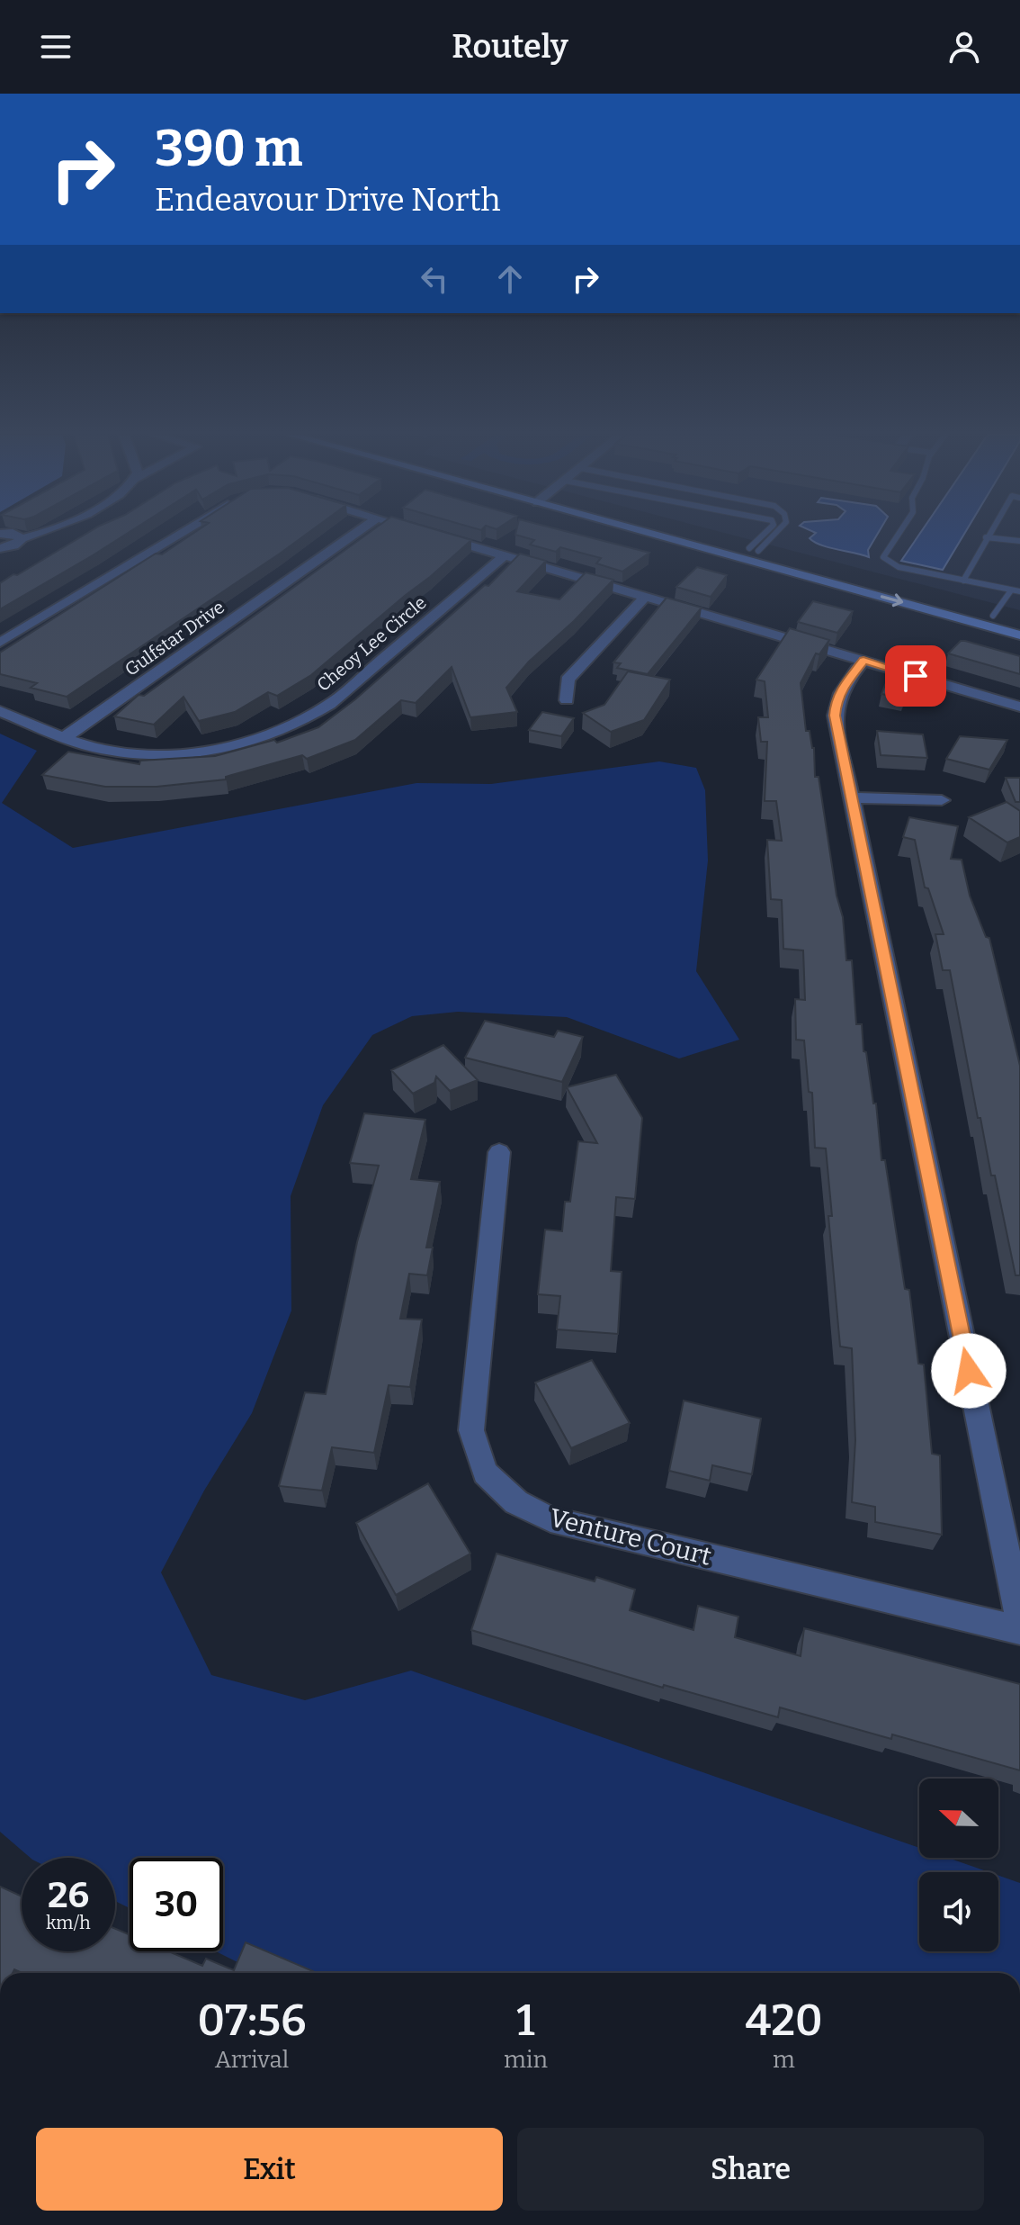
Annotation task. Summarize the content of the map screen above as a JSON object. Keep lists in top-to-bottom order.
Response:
{
  "streets": {
    "street": ["Gulfstar Drive", "Cheoy Lee Circle", "Venture Court"]
  },
  "crossings": [
    ["Gulfstar Drive", "Cheoy Lee Circle"]
  ],
  "north": "left",
  "page": {
    "header": "Routely",
    "turn": ["390 m", "Endeavour Drive North"],
    "speed": "26 km/h",
    "limit": "30",
    "eta": [
      "07:56",
      "Arrival",
      "1",
      "min",
      "420",
      "m"
    ],
    "buttons": ["Exit", "Share"]
  }
}
